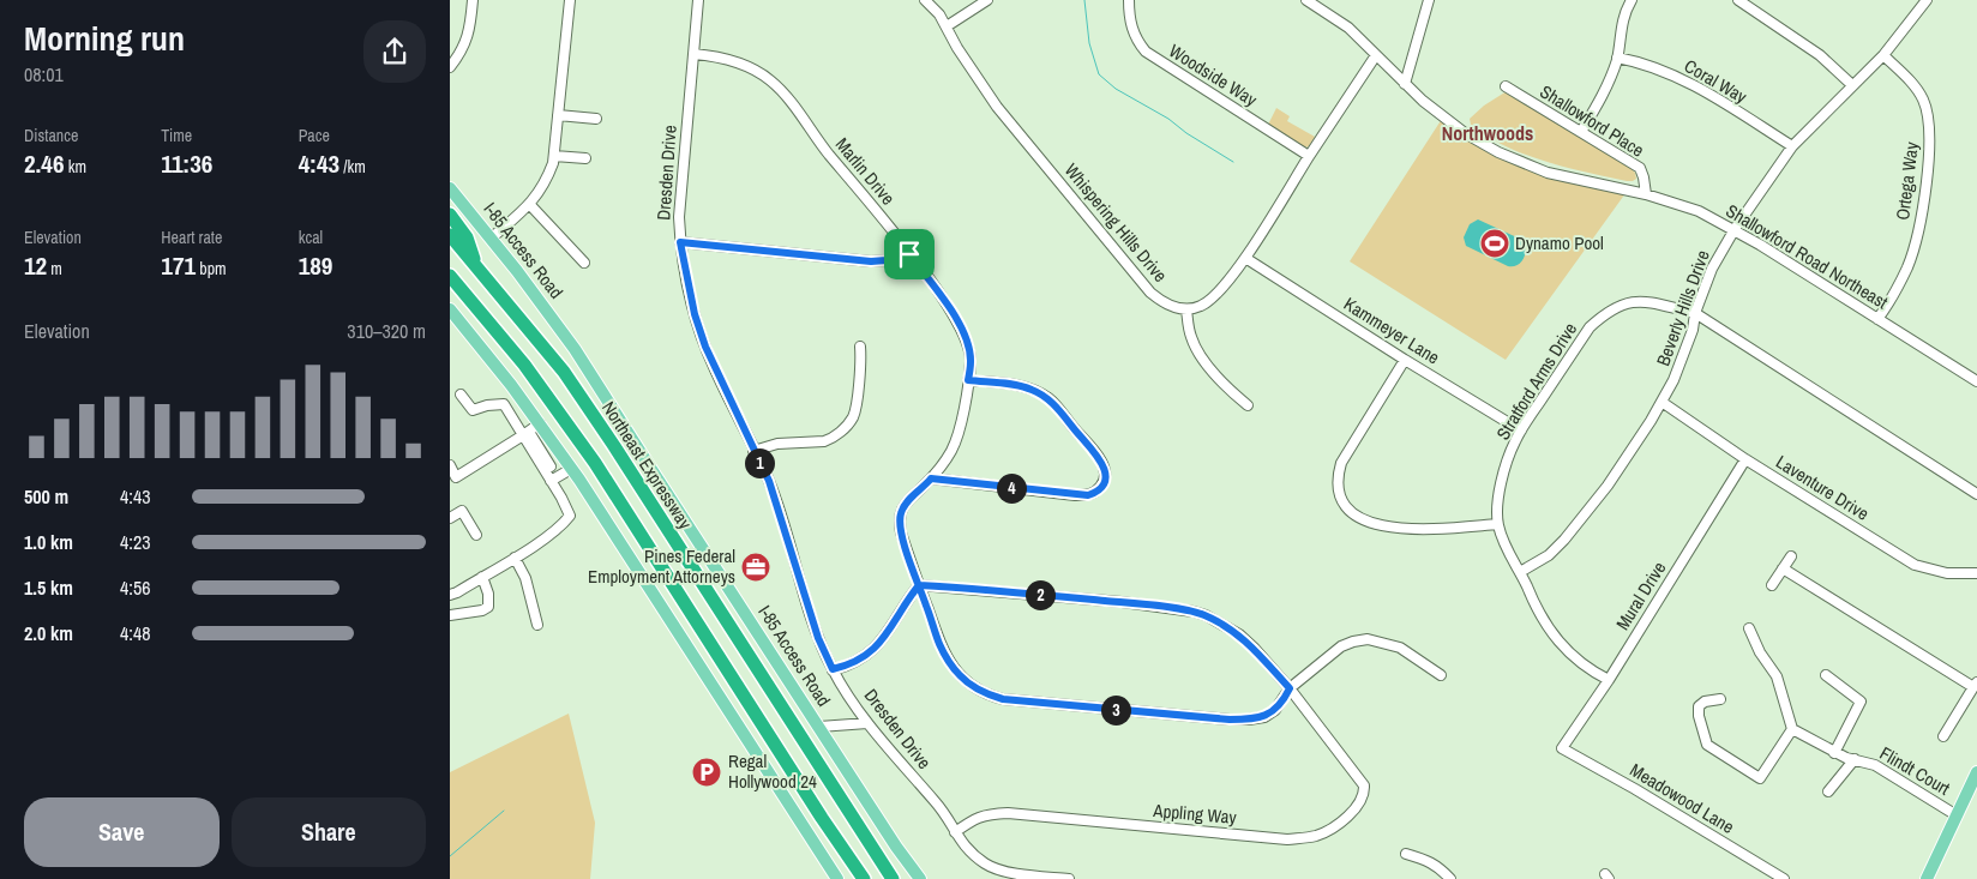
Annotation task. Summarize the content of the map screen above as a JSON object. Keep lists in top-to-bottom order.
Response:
{
  "streets": {
    "highway": ["Northeast Expressway"],
    "main road": ["I-85 Access Road"],
    "street": [
      "Woodside Way",
      "Coral Way",
      "Shallowford Place",
      "Marlin Drive",
      "Dresden Drive",
      "Ortega Way",
      "Whispering Hills Drive",
      "Shallowford Road Northeast",
      "Beverly Hills Drive",
      "Kammeyer Lane",
      "Stratford Arms Drive",
      "Laventure Drive",
      "Mural Drive",
      "Flindt Court",
      "Meadowood Lane",
      "Appling Way"
    ]
  },
  "crossings": [
    ["Coral Way", "Beverly Hills Drive"],
    ["Shallowford Place", "Shallowford Road Northeast"],
    ["Marlin Drive", "Dresden Drive"],
    ["Marlin Drive", "Appling Way"],
    ["Dresden Drive", "Appling Way"],
    ["Ortega Way", "Shallowford Road Northeast"],
    ["Ortega Way", "Beverly Hills Drive"],
    ["Shallowford Road Northeast", "Beverly Hills Drive"],
    ["Beverly Hills Drive", "Stratford Arms Drive"],
    ["Beverly Hills Drive", "Laventure Drive"],
    ["Kammeyer Lane", "Stratford Arms Drive"],
    ["Stratford Arms Drive", "Mural Drive"],
    ["Laventure Drive", "Mural Drive"],
    ["Mural Drive", "Meadowood Lane"]
  ],
  "districts": ["Northwoods"],
  "places": {
    "sports": ["Dynamo Pool"],
    "office": ["Pines Federal Employment Attorneys"],
    "parking": ["Regal Hollywood 24"]
  },
  "page": {
    "heading": ["Morning run", "08:01"],
    "stats": [
      ["Distance", "2.46 km"],
      ["Time", "11:36"],
      ["Pace", "4:43 /km"],
      ["Elevation", "12 m"],
      ["Heart rate", "171 bpm"],
      ["kcal", "189"]
    ],
    "chart": ["Elevation", "310–320 m"],
    "pins": [
      "1",
      "4",
      "2",
      "3"
    ],
    "list": [
      {
        "name": "500 m",
        "note": "4:43"
      },
      {
        "name": "1.0 km",
        "note": "4:23"
      },
      {
        "name": "1.5 km",
        "note": "4:56"
      },
      {
        "name": "2.0 km",
        "note": "4:48"
      }
    ],
    "buttons": ["Save", "Share"]
  }
}
